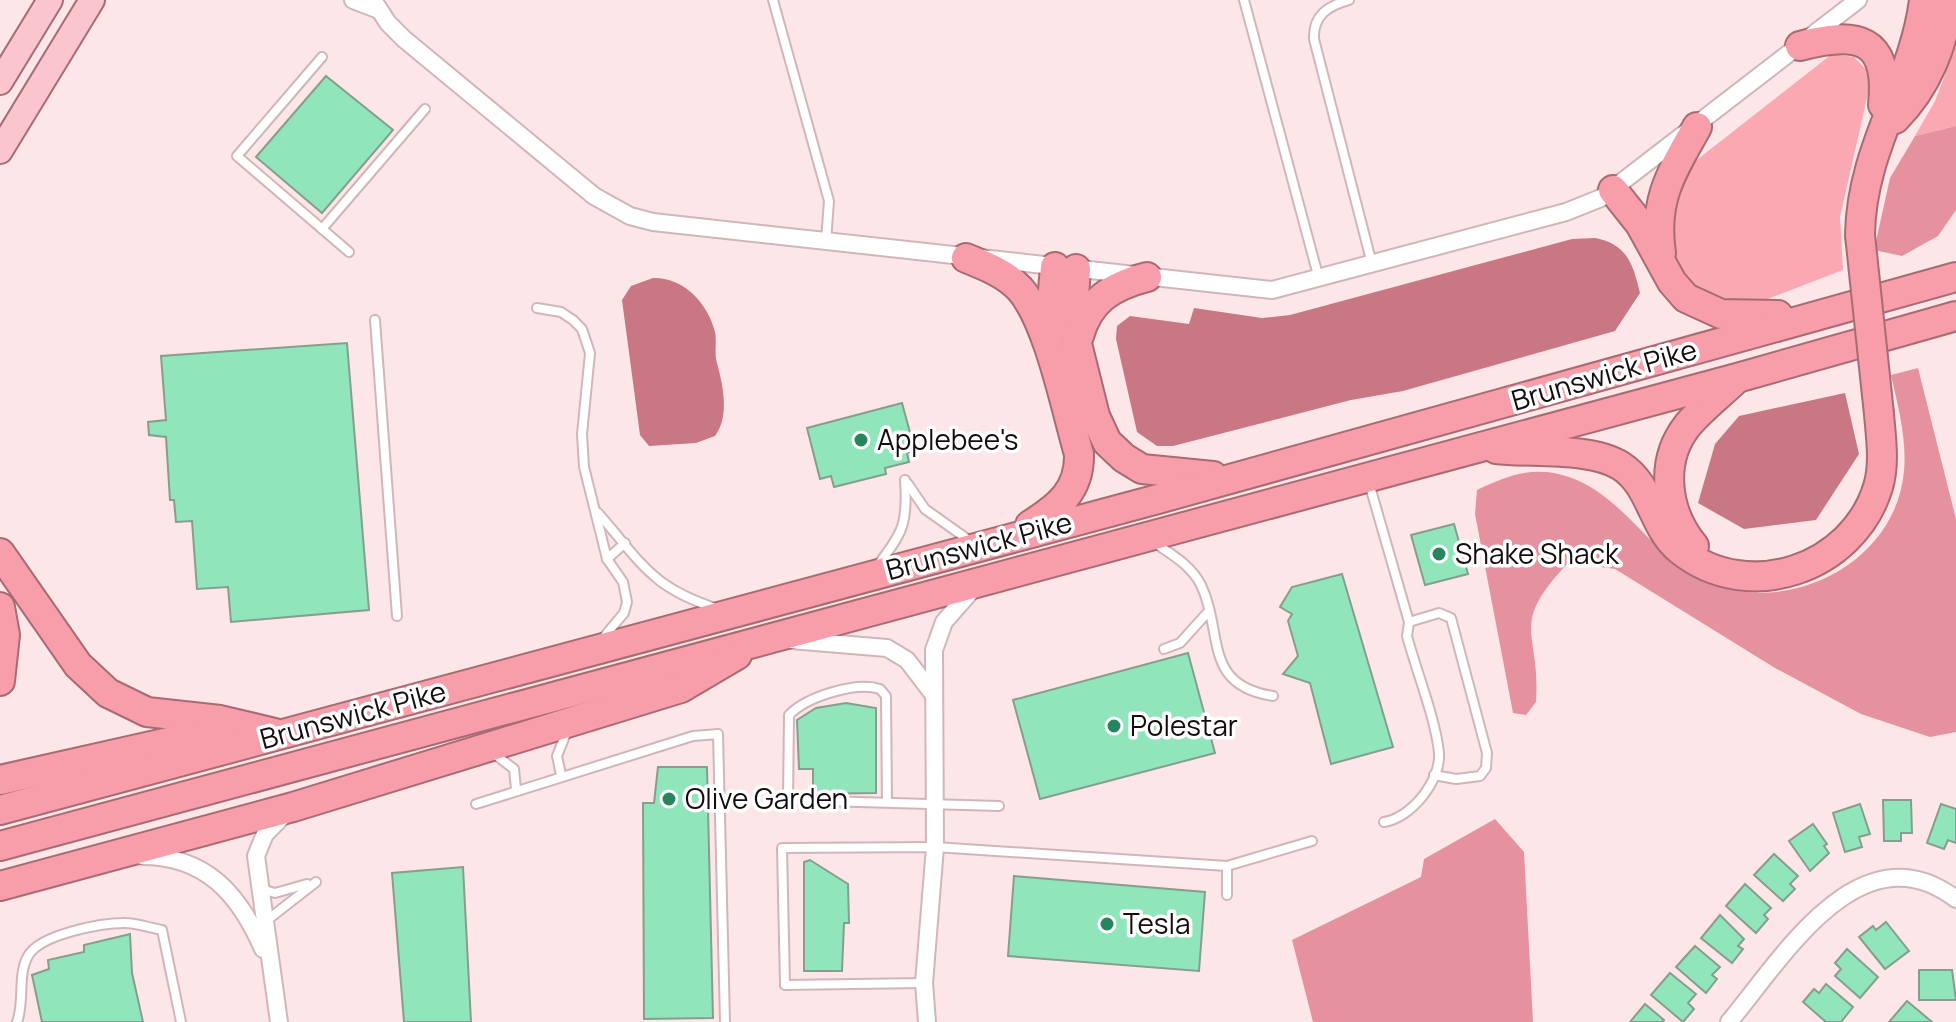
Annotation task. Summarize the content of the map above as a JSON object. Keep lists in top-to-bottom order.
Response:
{
  "streets": {
    "highway": ["Brunswick Pike"]
  },
  "places": [
    "Applebee's",
    "Shake Shack",
    "Polestar",
    "Olive Garden",
    "Tesla"
  ]
}
